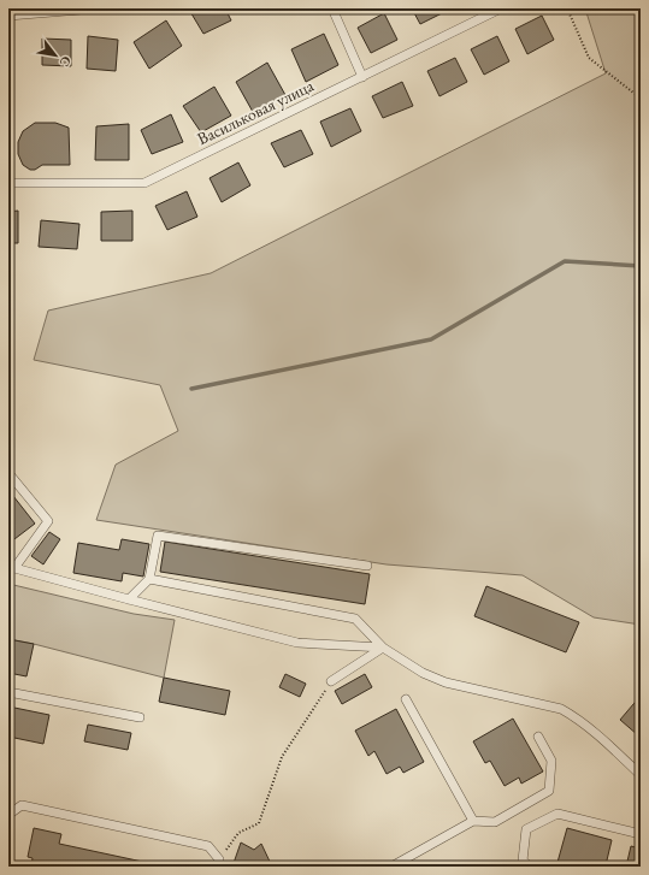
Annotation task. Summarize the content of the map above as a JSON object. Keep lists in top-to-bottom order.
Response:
{
  "streets": {
    "lane": ["Васильковая улица"]
  },
  "north": "bottom right"
}
